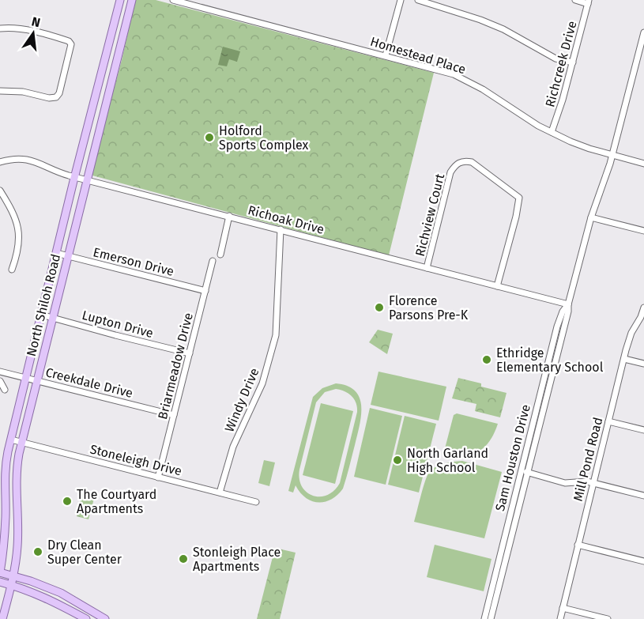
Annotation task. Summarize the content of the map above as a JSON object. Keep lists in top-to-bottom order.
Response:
{
  "streets": {
    "main road": ["North Shiloh Road"],
    "street": [
      "Homestead Place",
      "Richcreek Drive",
      "Richview Court",
      "Richoak Drive",
      "Emerson Drive",
      "Lupton Drive",
      "Briarmeadow Drive",
      "Creekdale Drive",
      "Windy Drive",
      "Sam Houston Drive",
      "Mill Pond Road",
      "Stoneleigh Drive"
    ]
  },
  "crossings": [
    ["Homestead Place", "Richcreek Drive"],
    ["Homestead Place", "Sam Houston Drive"],
    ["Richview Court", "Richoak Drive"],
    ["Richoak Drive", "North Shiloh Road"],
    ["Richoak Drive", "Windy Drive"],
    ["Richoak Drive", "Sam Houston Drive"],
    ["Emerson Drive", "North Shiloh Road"],
    ["Emerson Drive", "Briarmeadow Drive"],
    ["North Shiloh Road", "Lupton Drive"],
    ["North Shiloh Road", "Creekdale Drive"],
    ["North Shiloh Road", "Stoneleigh Drive"],
    ["Lupton Drive", "Briarmeadow Drive"],
    ["Briarmeadow Drive", "Creekdale Drive"],
    ["Briarmeadow Drive", "Stoneleigh Drive"],
    ["Windy Drive", "Stoneleigh Drive"]
  ],
  "places": [
    "Holford Sports Complex",
    "Florence Parsons Pre-K",
    "Ethridge Elementary School",
    "North Garland High School",
    "The Courtyard Apartments",
    "Dry Clean Super Center",
    "Stonleigh Place Apartments"
  ],
  "north": "top"
}
